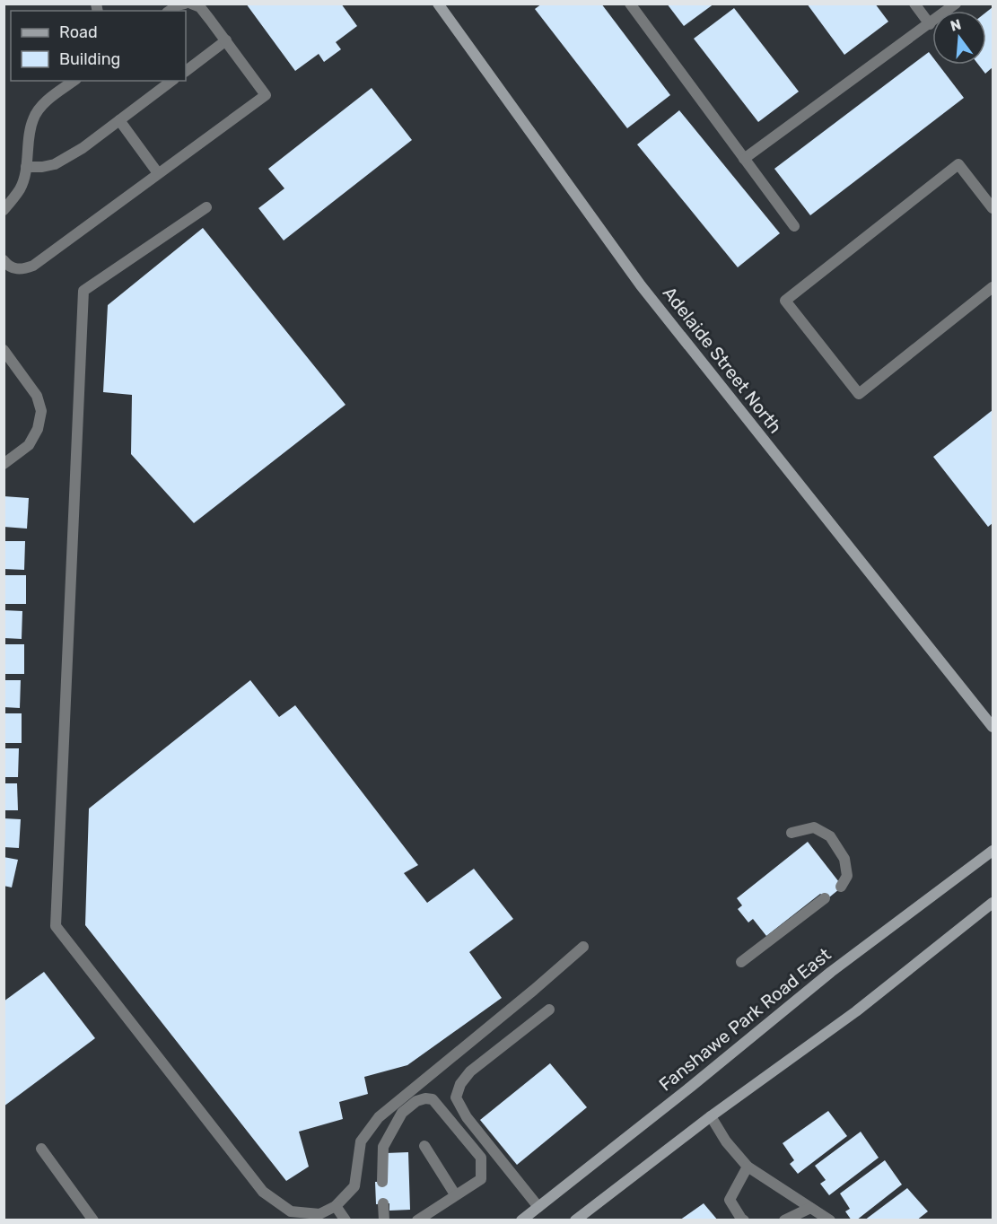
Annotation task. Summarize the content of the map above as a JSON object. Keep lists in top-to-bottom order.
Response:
{
  "streets": {
    "main road": ["Adelaide Street North", "Fanshawe Park Road East"]
  },
  "legend": ["Road", "Building"],
  "north": "top"
}
